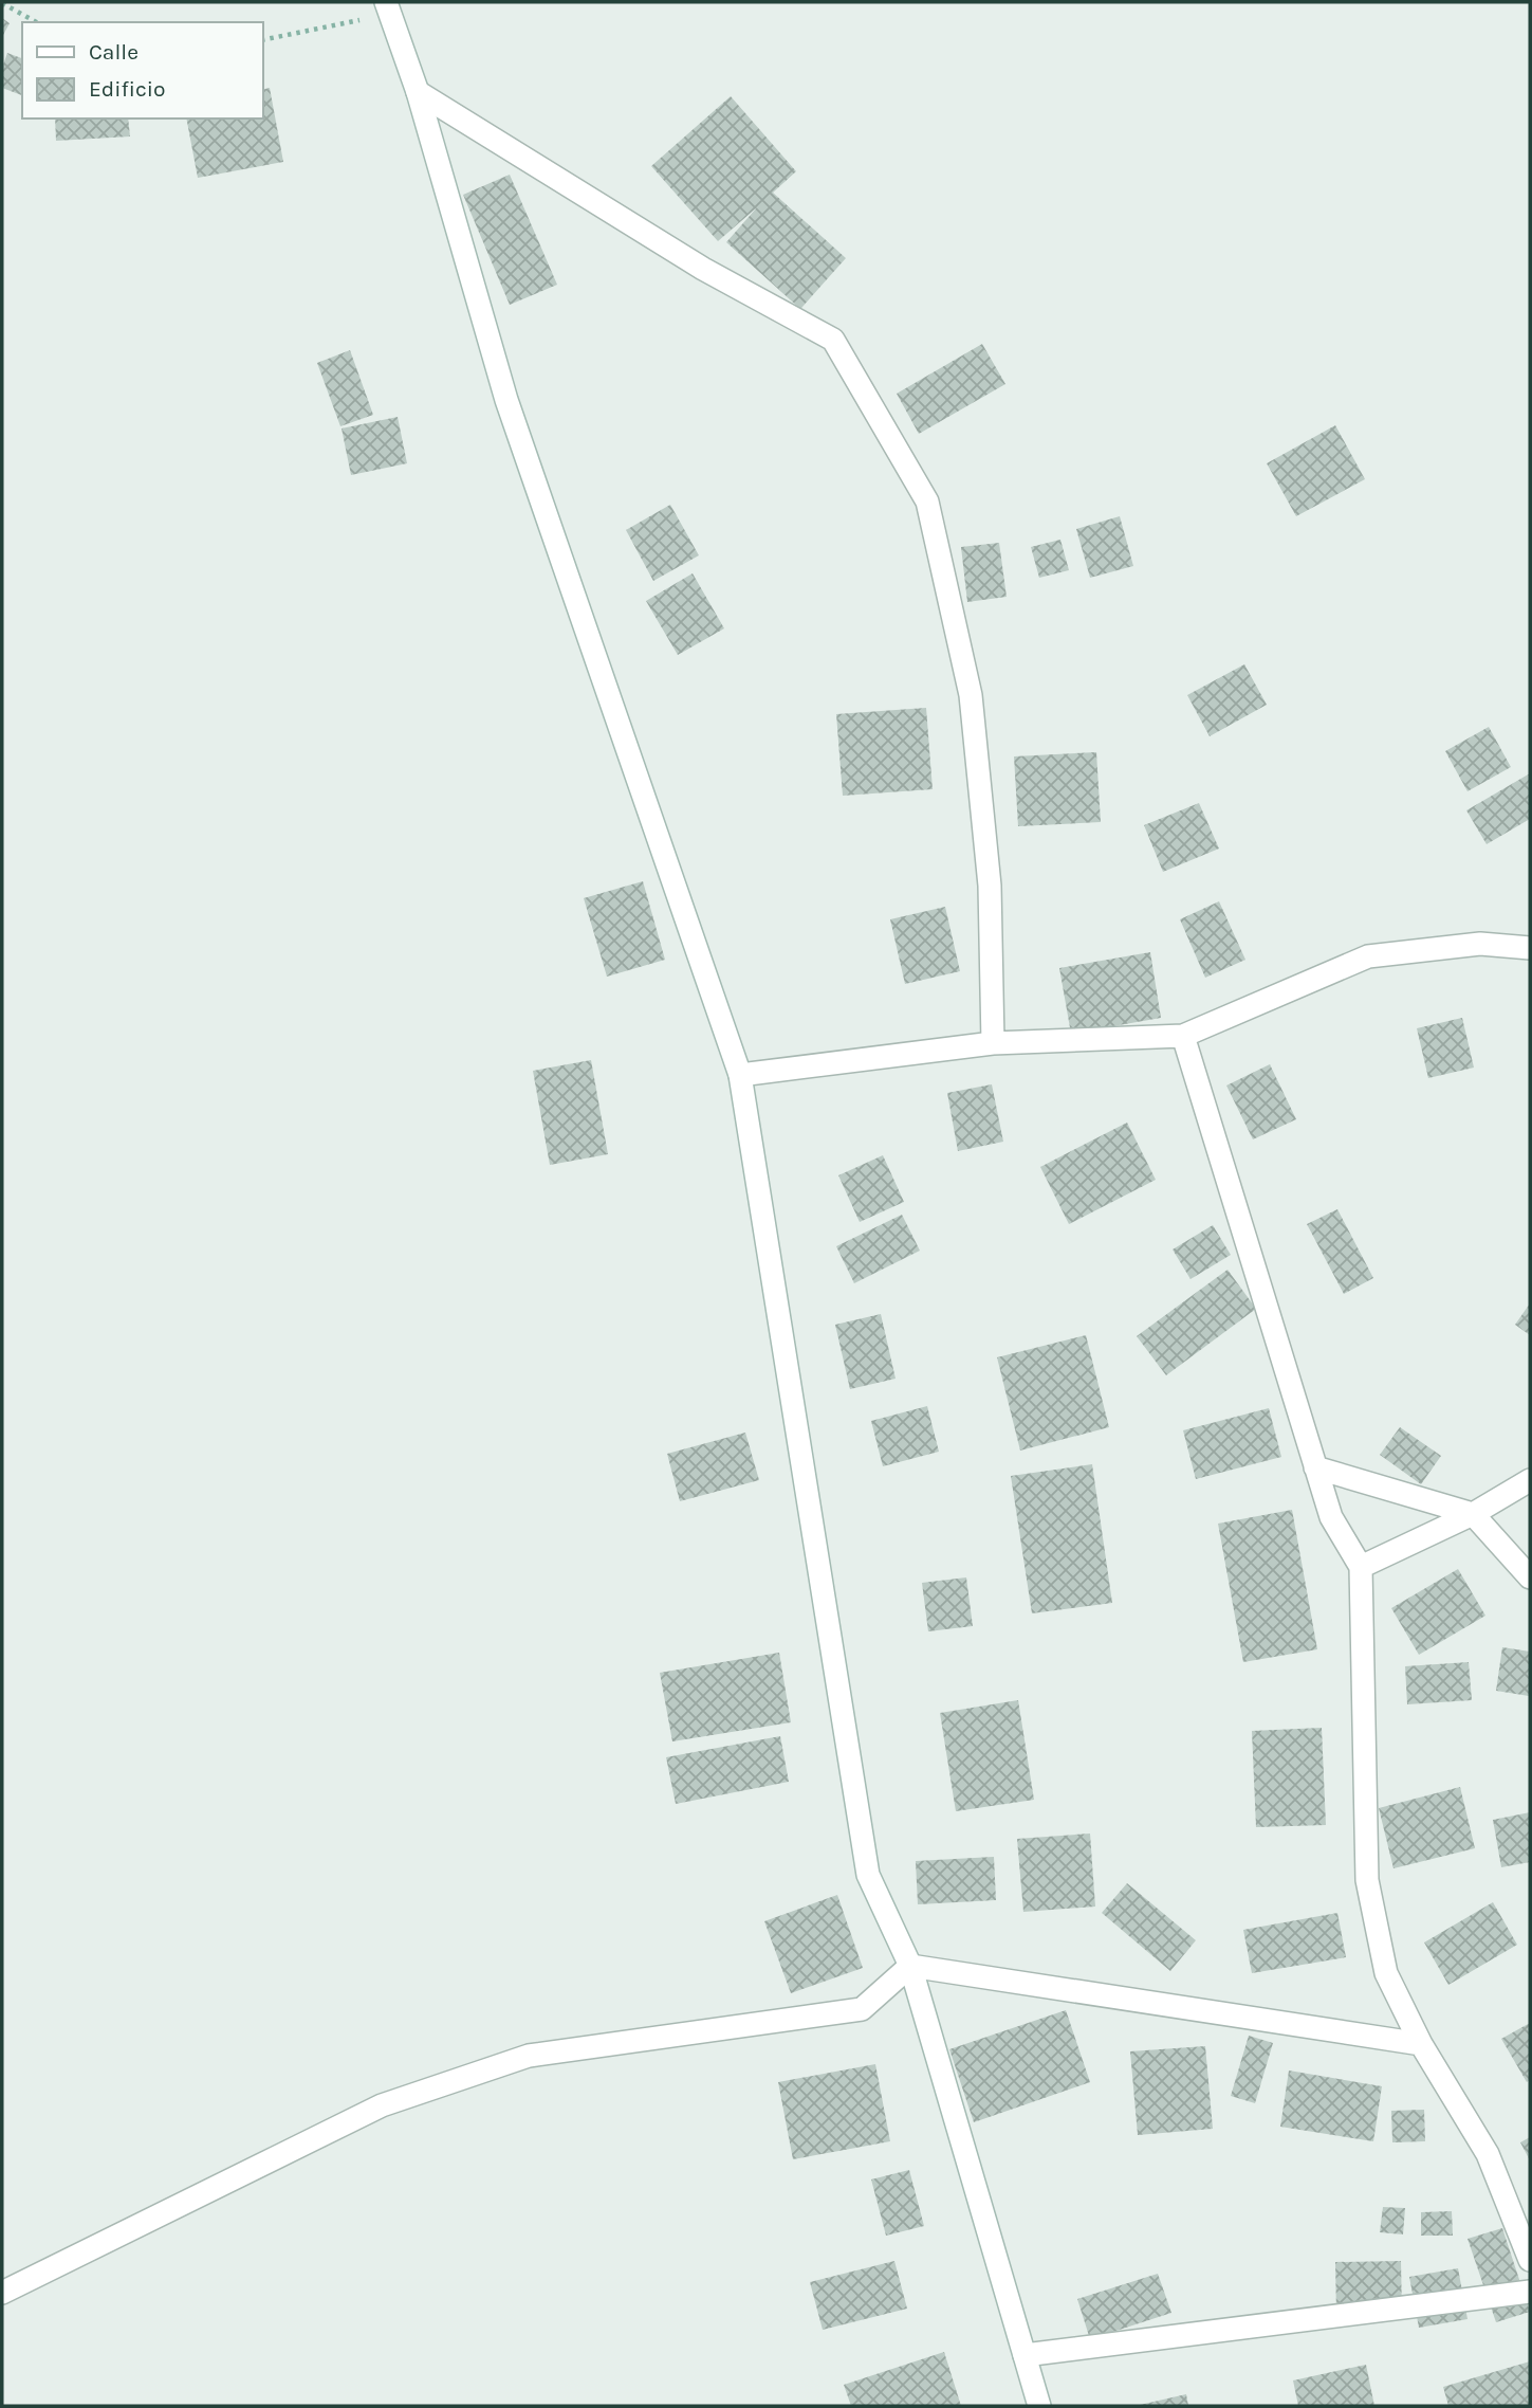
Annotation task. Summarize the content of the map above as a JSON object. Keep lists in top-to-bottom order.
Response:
{
  "legend": ["Calle", "Edificio"]
}
